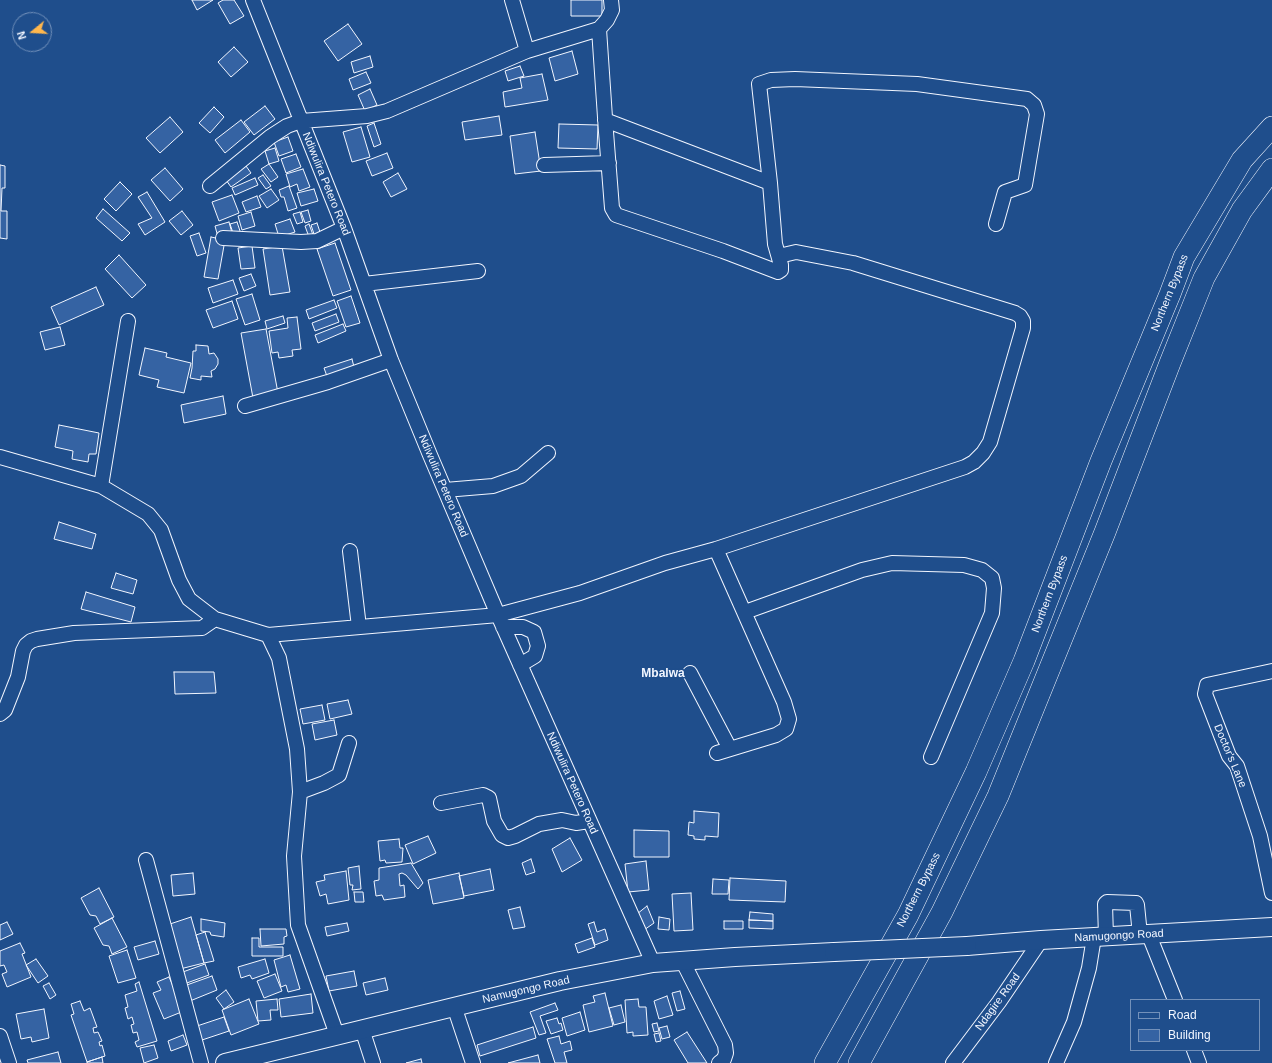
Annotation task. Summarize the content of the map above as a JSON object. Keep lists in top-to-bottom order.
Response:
{
  "streets": {
    "highway": ["Northern Bypass"],
    "main road": ["Namugongo Road"],
    "street": ["Ndiwulira Petero Road", "Doctor's Lane", "Ndagire Road"]
  },
  "crossings": [
    ["Ndiwulira Petero Road", "Namugongo Road"],
    ["Namugongo Road", "Ndagire Road"]
  ],
  "districts": ["Mbalwa"],
  "legend": ["Road", "Building"],
  "north": "left"
}
